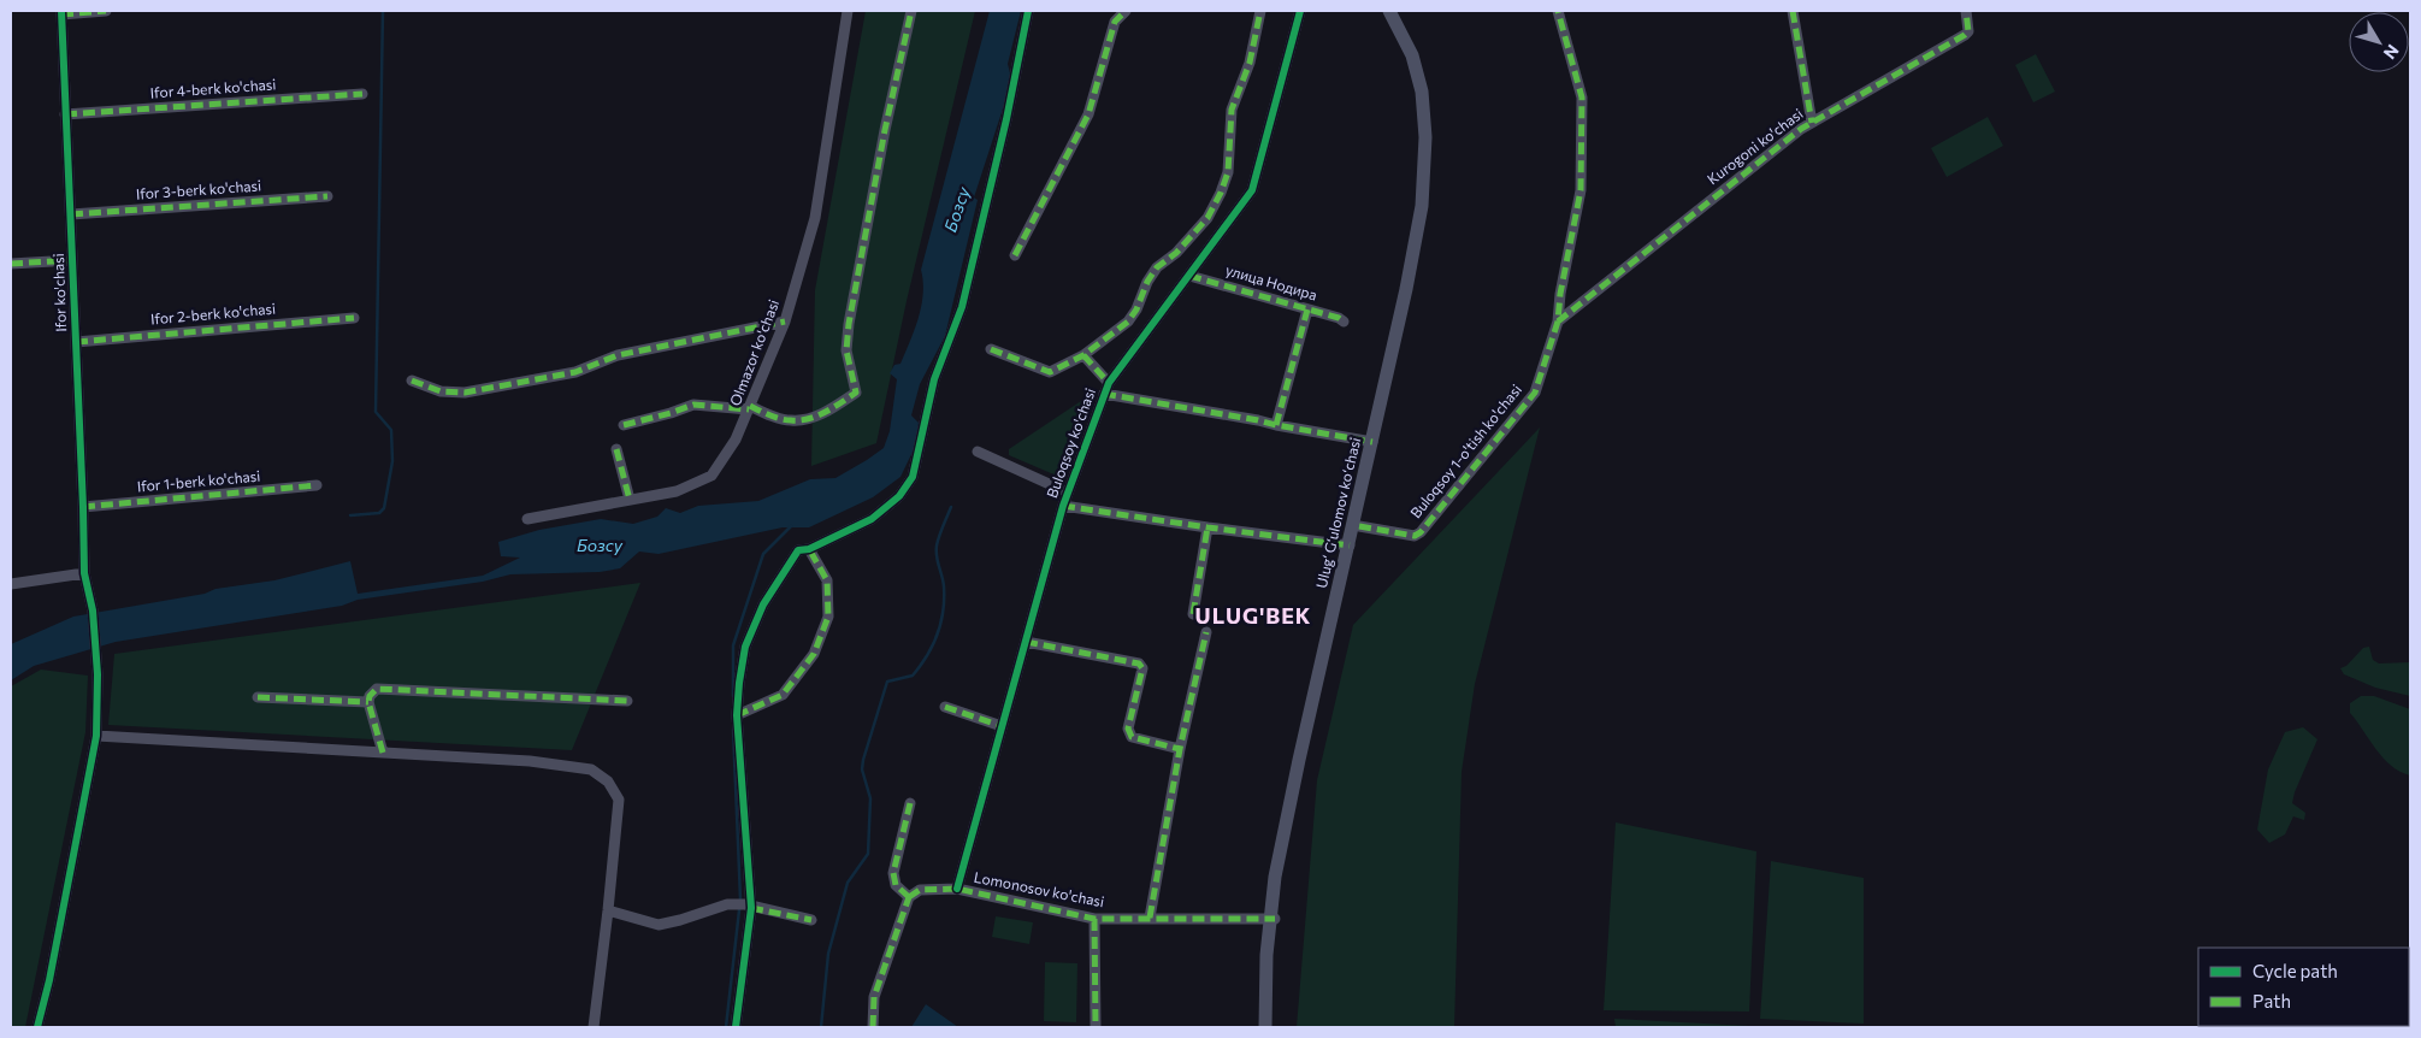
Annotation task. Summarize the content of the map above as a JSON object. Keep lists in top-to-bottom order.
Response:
{
  "streets": {
    "main road": ["Ulugʻ Gʻulomov koʻchasi"],
    "street": [
      "Ifor 4-berk ko'chasi",
      "Kurogoni ko'chasi",
      "Ifor 3-berk ko'chasi",
      "улица Нодира",
      "Ifor ko'chasi",
      "Ifor 2-berk ko'chasi",
      "Olmazor ko'chasi",
      "Buloqsoy ko'chasi",
      "Buloqsoy 1-o'tish ko'chasi",
      "Ifor 1-berk ko'chasi",
      "Lomonosov ko'chasi"
    ]
  },
  "crossings": [
    ["Ifor 4-berk ko'chasi", "Ifor ko'chasi"],
    ["Kurogoni ko'chasi", "Buloqsoy 1-o'tish ko'chasi"],
    ["Ifor 3-berk ko'chasi", "Ifor ko'chasi"],
    ["улица Нодира", "Buloqsoy ko'chasi"],
    ["Ifor ko'chasi", "Ifor 2-berk ko'chasi"],
    ["Ifor ko'chasi", "Ifor 1-berk ko'chasi"],
    ["Buloqsoy ko'chasi", "Lomonosov ko'chasi"],
    ["Buloqsoy 1-o'tish ko'chasi", "Ulugʻ Gʻulomov koʻchasi"],
    ["Ulugʻ Gʻulomov koʻchasi", "Lomonosov ko'chasi"]
  ],
  "districts": ["ULUG'BEK"],
  "water": ["Бозсу"],
  "legend": ["Cycle path", "Path"],
  "north": "bottom right"
}
